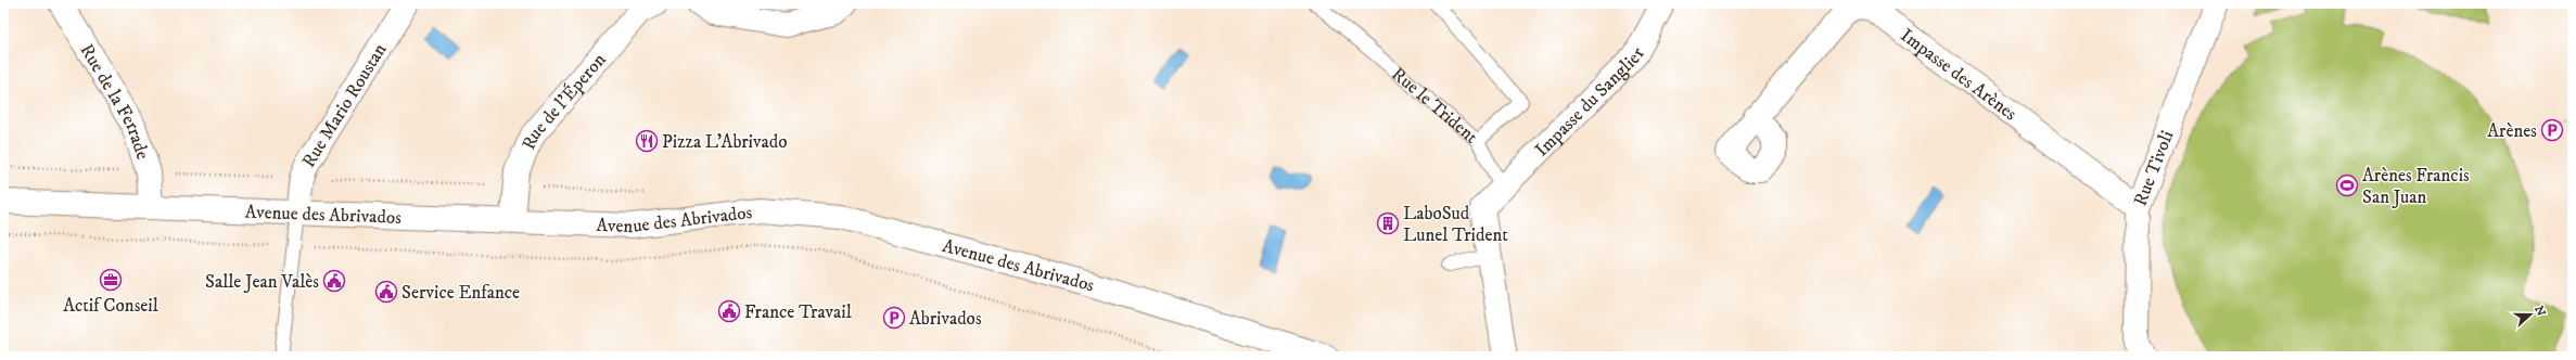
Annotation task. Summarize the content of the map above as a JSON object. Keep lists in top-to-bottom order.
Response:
{
  "streets": {
    "street": [
      "Impasse des Arènes",
      "Impasse du Sanglier",
      "Rue de l'Éperon",
      "Rue de la Ferrade",
      "Rue Mario Roustan",
      "Rue Tivoli",
      "Avenue des Abrivados"
    ],
    "lane": ["Rue le Trident"]
  },
  "crossings": [
    ["Impasse des Arènes", "Rue Tivoli"],
    ["Impasse du Sanglier", "Rue le Trident"],
    ["Rue de l'Éperon", "Avenue des Abrivados"],
    ["Rue de la Ferrade", "Avenue des Abrivados"],
    ["Rue Mario Roustan", "Avenue des Abrivados"]
  ],
  "places": {
    "parking": ["Arènes", "Abrivados"],
    "restaurant": ["Pizza L’Abrivado"],
    "sports": ["Arènes Francis San Juan"],
    "building": ["LaboSud Lunel Trident"],
    "office": ["Actif Conseil"],
    "public building": ["Salle Jean Valès", "Service Enfance", "France Travail"]
  },
  "north": "right"
}
